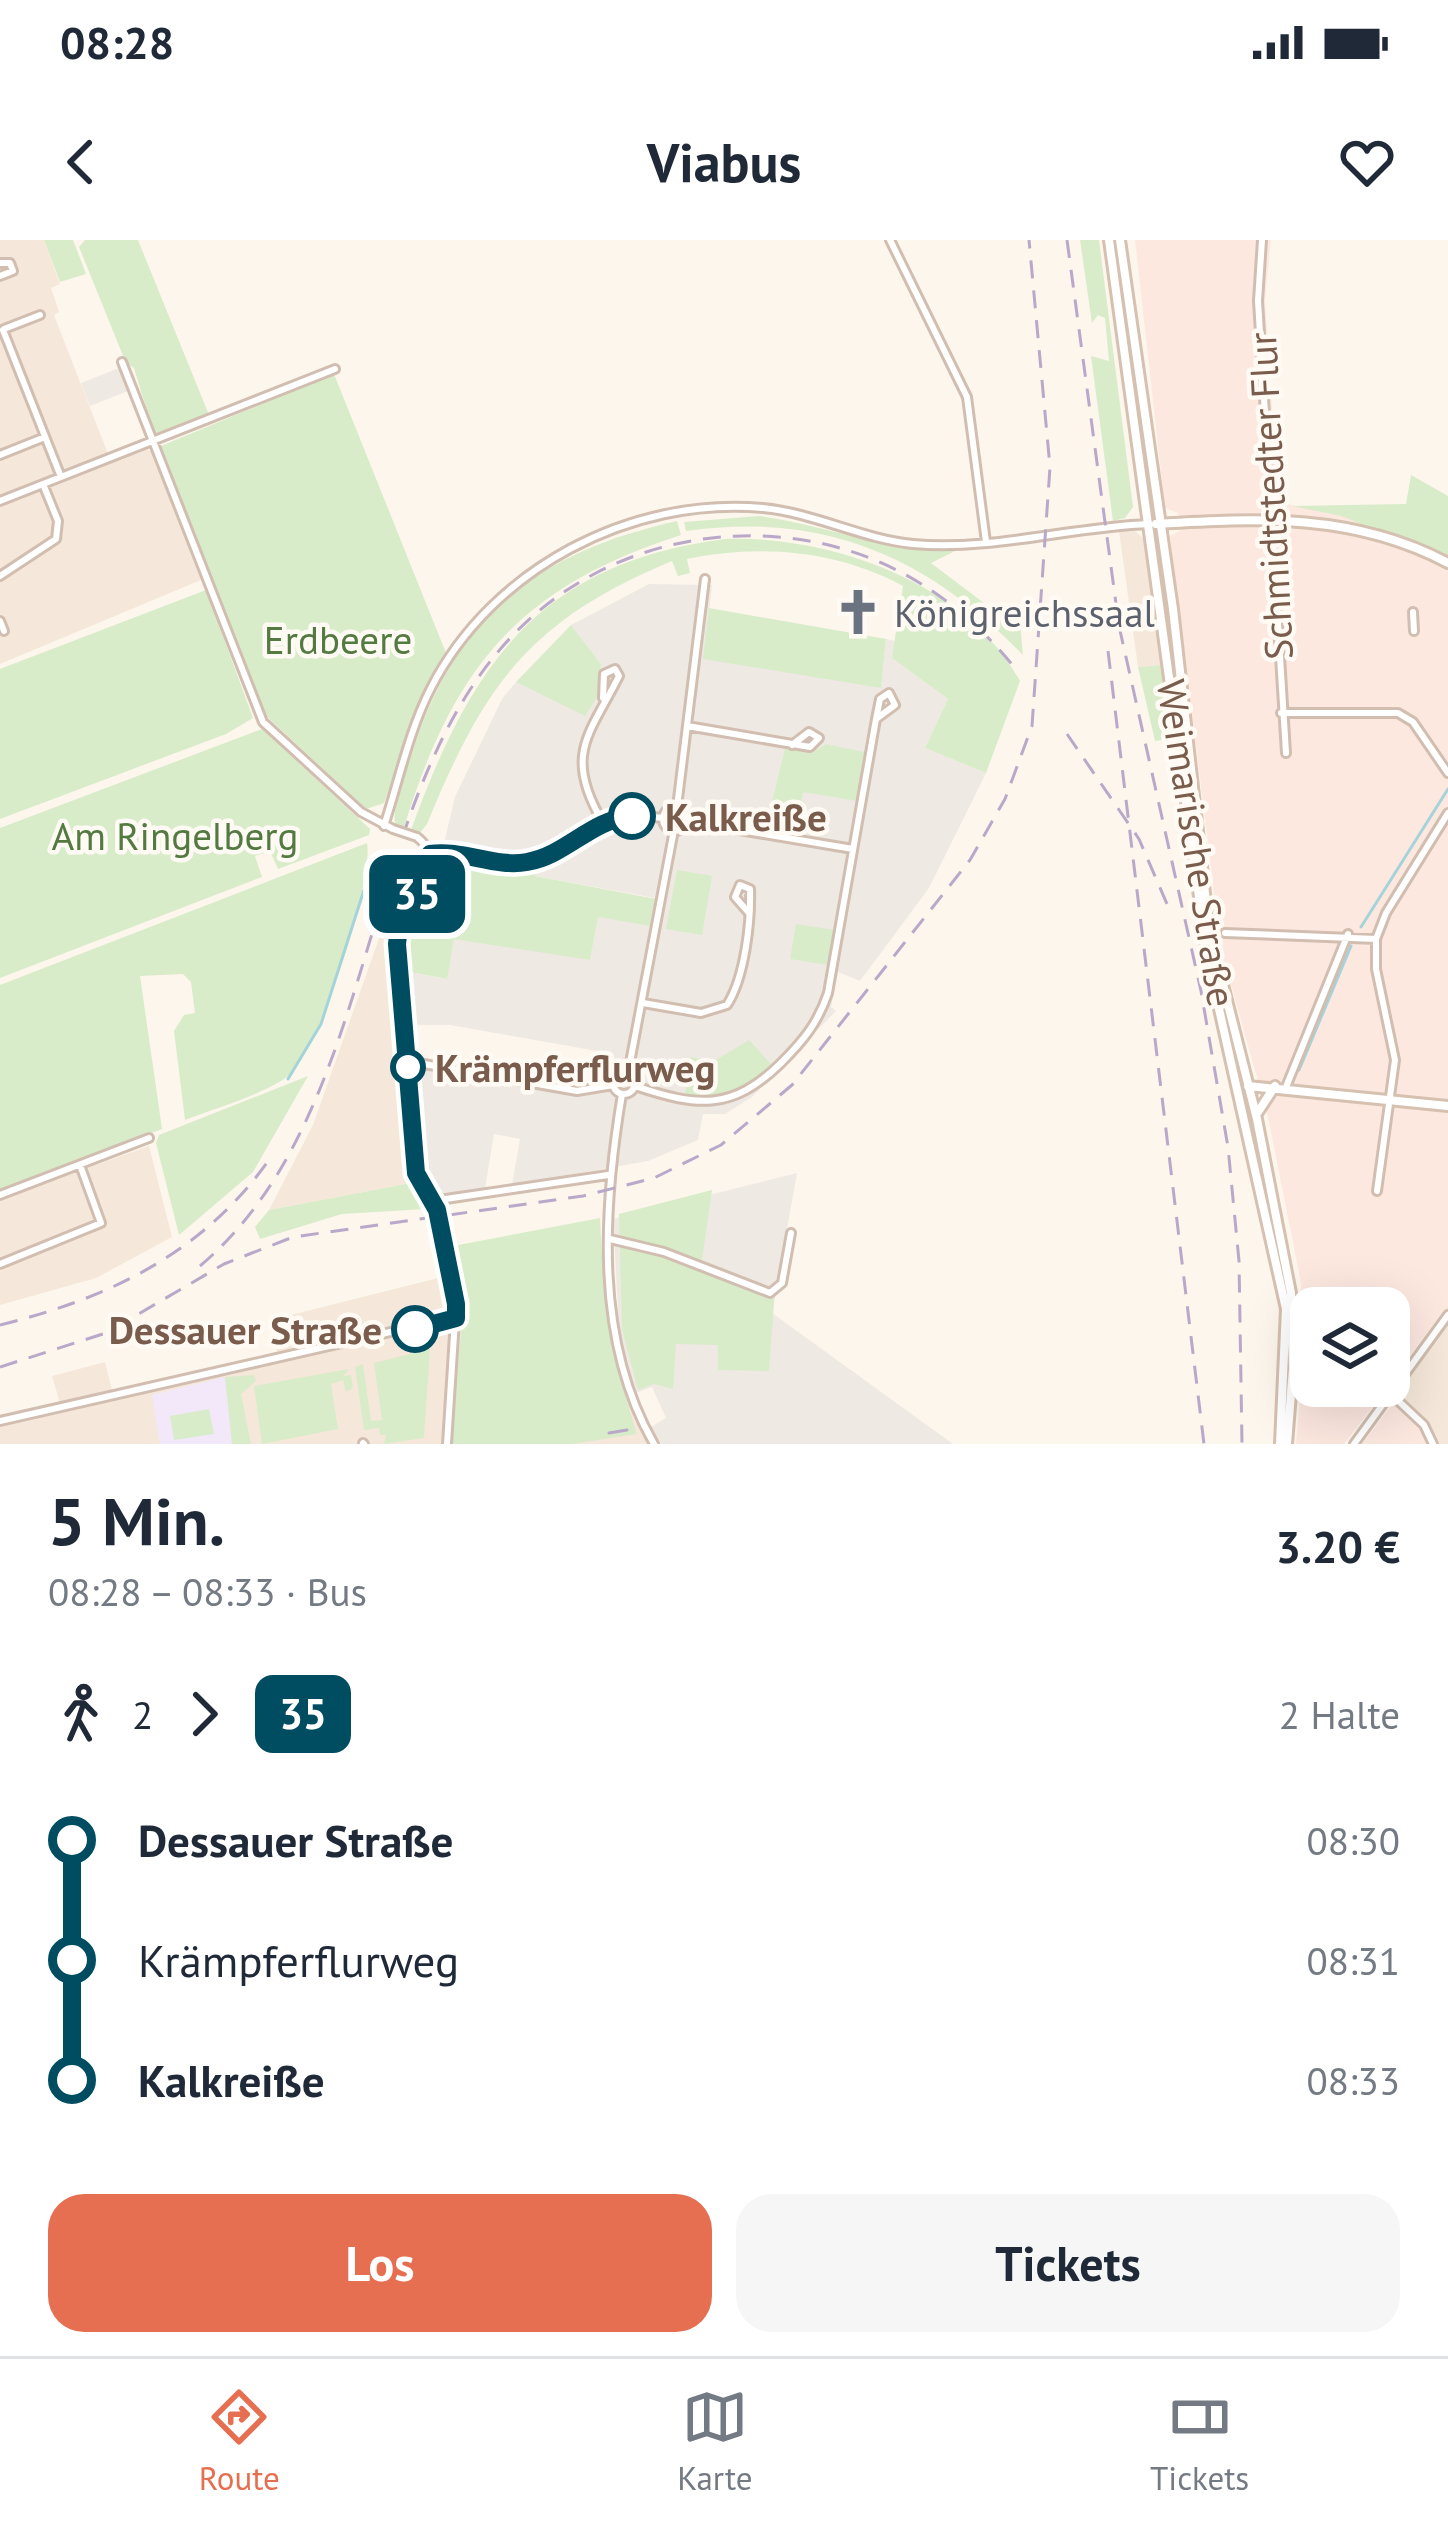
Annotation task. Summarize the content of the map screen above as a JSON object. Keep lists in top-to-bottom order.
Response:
{
  "streets": {
    "main road": ["Weimarische Straße"],
    "street": ["Schmidtstedter Flur"]
  },
  "parks": ["Erdbeere", "Am Ringelberg"],
  "places": {
    "church": ["Königreichssaal"],
    "other": ["Kalkreiße", "Krämpferflurweg", "Dessauer Straße"]
  },
  "lines": ["bus line 35"],
  "page": {
    "status": "08:28",
    "header": "Viabus",
    "on_map": "35",
    "heading": ["5 Min.", "08:28 – 08:33 · Bus", "3.20 €"],
    "legs": ["2", "35", "2 Halte"],
    "list": [
      {
        "name": "Dessauer Straße",
        "value": "08:30"
      },
      {
        "name": "Krämpferflurweg",
        "value": "08:31"
      },
      {
        "name": "Kalkreiße",
        "value": "08:33"
      }
    ],
    "buttons": ["Los", "Tickets"],
    "tabs": ["Route", "Karte", "Tickets"]
  }
}
